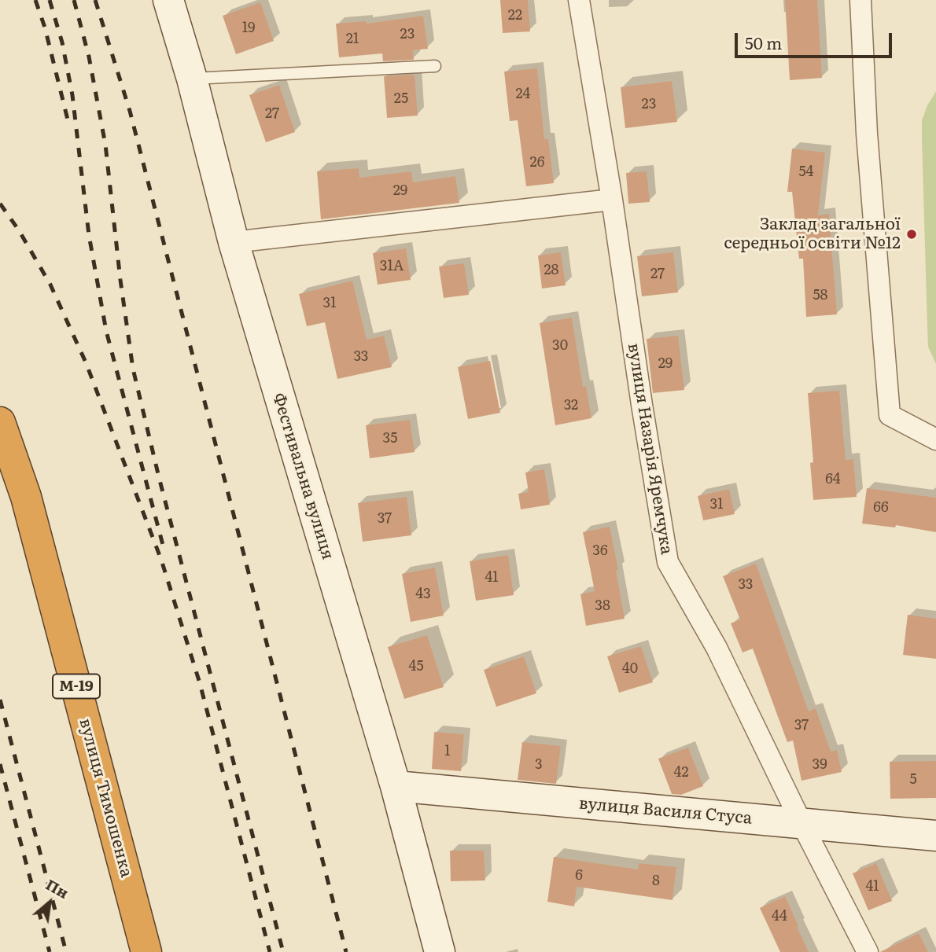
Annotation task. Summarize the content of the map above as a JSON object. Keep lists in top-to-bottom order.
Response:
{
  "streets": {
    "highway": ["М-19", "вулиця Тимошенка"],
    "street": ["вулиця Назарія Яремчука", "Фестивальна вулиця", "вулиця Василя Стуса"]
  },
  "crossings": [
    ["вулиця Назарія Яремчука", "вулиця Василя Стуса"],
    ["Фестивальна вулиця", "вулиця Василя Стуса"]
  ],
  "places": ["Заклад загальної середньої освіти №12"],
  "house_numbers": [
    "22",
    "19",
    "23",
    "21",
    "24",
    "25",
    "23",
    "27",
    "26",
    "54",
    "29",
    "31А",
    "28",
    "27",
    "58",
    "31",
    "30",
    "33",
    "29",
    "32",
    "35",
    "64",
    "31",
    "66",
    "37",
    "36",
    "41",
    "33",
    "43",
    "38",
    "45",
    "40",
    "37",
    "1",
    "3",
    "39",
    "42",
    "5",
    "6",
    "8",
    "41",
    "44"
  ],
  "scale_bar": "50 m",
  "north": "top right"
}
